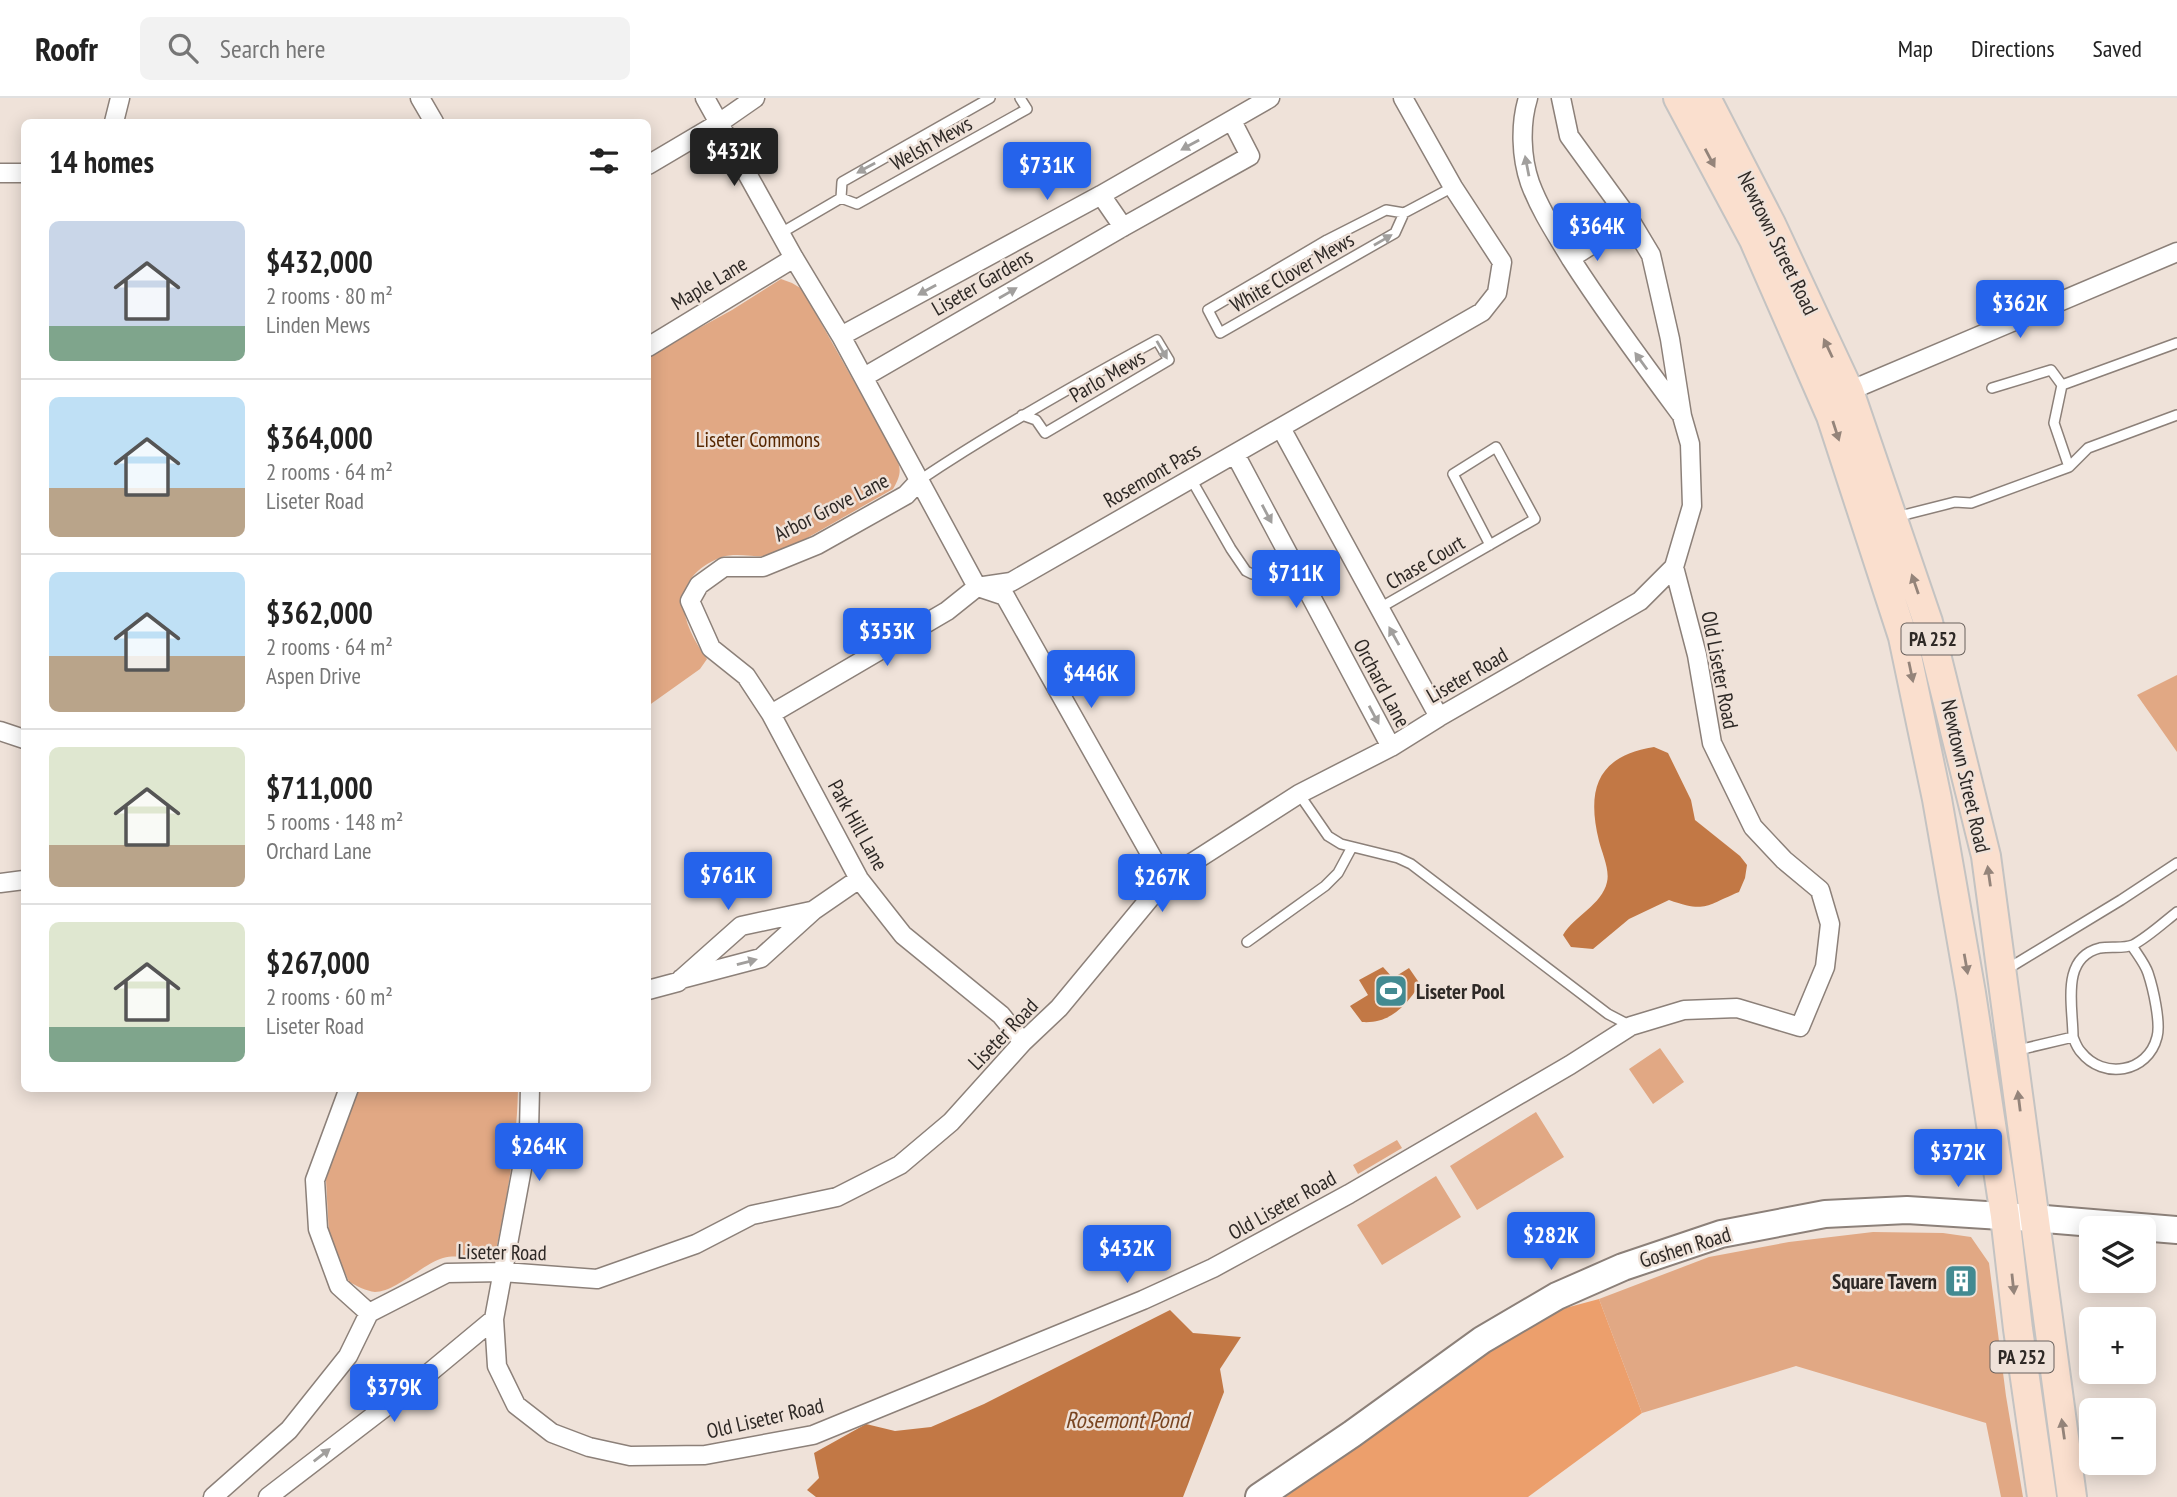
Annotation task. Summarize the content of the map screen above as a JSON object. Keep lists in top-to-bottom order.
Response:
{
  "streets": {
    "main road": ["Newtown Street Road", "PA 252", "Goshen Road"],
    "street": [
      "Liseter Gardens",
      "Maple Lane",
      "Rosemont Pass",
      "Arbor Grove Lane",
      "Old Liseter Road",
      "Liseter Road",
      "Orchard Lane",
      "Park Hill Lane"
    ],
    "lane": [
      "Welsh Mews",
      "White Clover Mews",
      "Parlo Mews",
      "Chase Court"
    ]
  },
  "crossings": [
    ["Newtown Street Road", "Goshen Road"],
    ["White Clover Mews", "Rosemont Pass"],
    ["Parlo Mews", "Arbor Grove Lane"],
    ["Rosemont Pass", "Orchard Lane"],
    ["Arbor Grove Lane", "Park Hill Lane"],
    ["Chase Court", "Orchard Lane"],
    ["Old Liseter Road", "Liseter Road"],
    ["Liseter Road", "Orchard Lane"],
    ["Liseter Road", "Park Hill Lane"]
  ],
  "water": ["Rosemont Pond"],
  "parks": ["Liseter Commons"],
  "places": {
    "sports": ["Liseter Pool"],
    "building": ["Square Tavern"]
  },
  "page": {
    "header": "Roofr",
    "search": "Search here",
    "nav": ["Map", "Directions", "Saved"],
    "heading": "14 homes",
    "price": [
      "$432K",
      "$731K",
      "$364K",
      "$362K",
      "$711K",
      "$353K",
      "$446K",
      "$761K",
      "$267K",
      "$264K",
      "$372K",
      "$282K",
      "$432K",
      "$379K"
    ],
    "list": [
      {
        "name": "$432,000",
        "note": "2 rooms · 80 m² · Linden Mews"
      },
      {
        "name": "$364,000",
        "note": "2 rooms · 64 m² · Liseter Road"
      },
      {
        "name": "$362,000",
        "note": "2 rooms · 64 m² · Aspen Drive"
      },
      {
        "name": "$711,000",
        "note": "5 rooms · 148 m² · Orchard Lane"
      },
      {
        "name": "$267,000",
        "note": "2 rooms · 60 m² · Liseter Road"
      }
    ],
    "map_buttons": ["+", "−"]
  }
}
